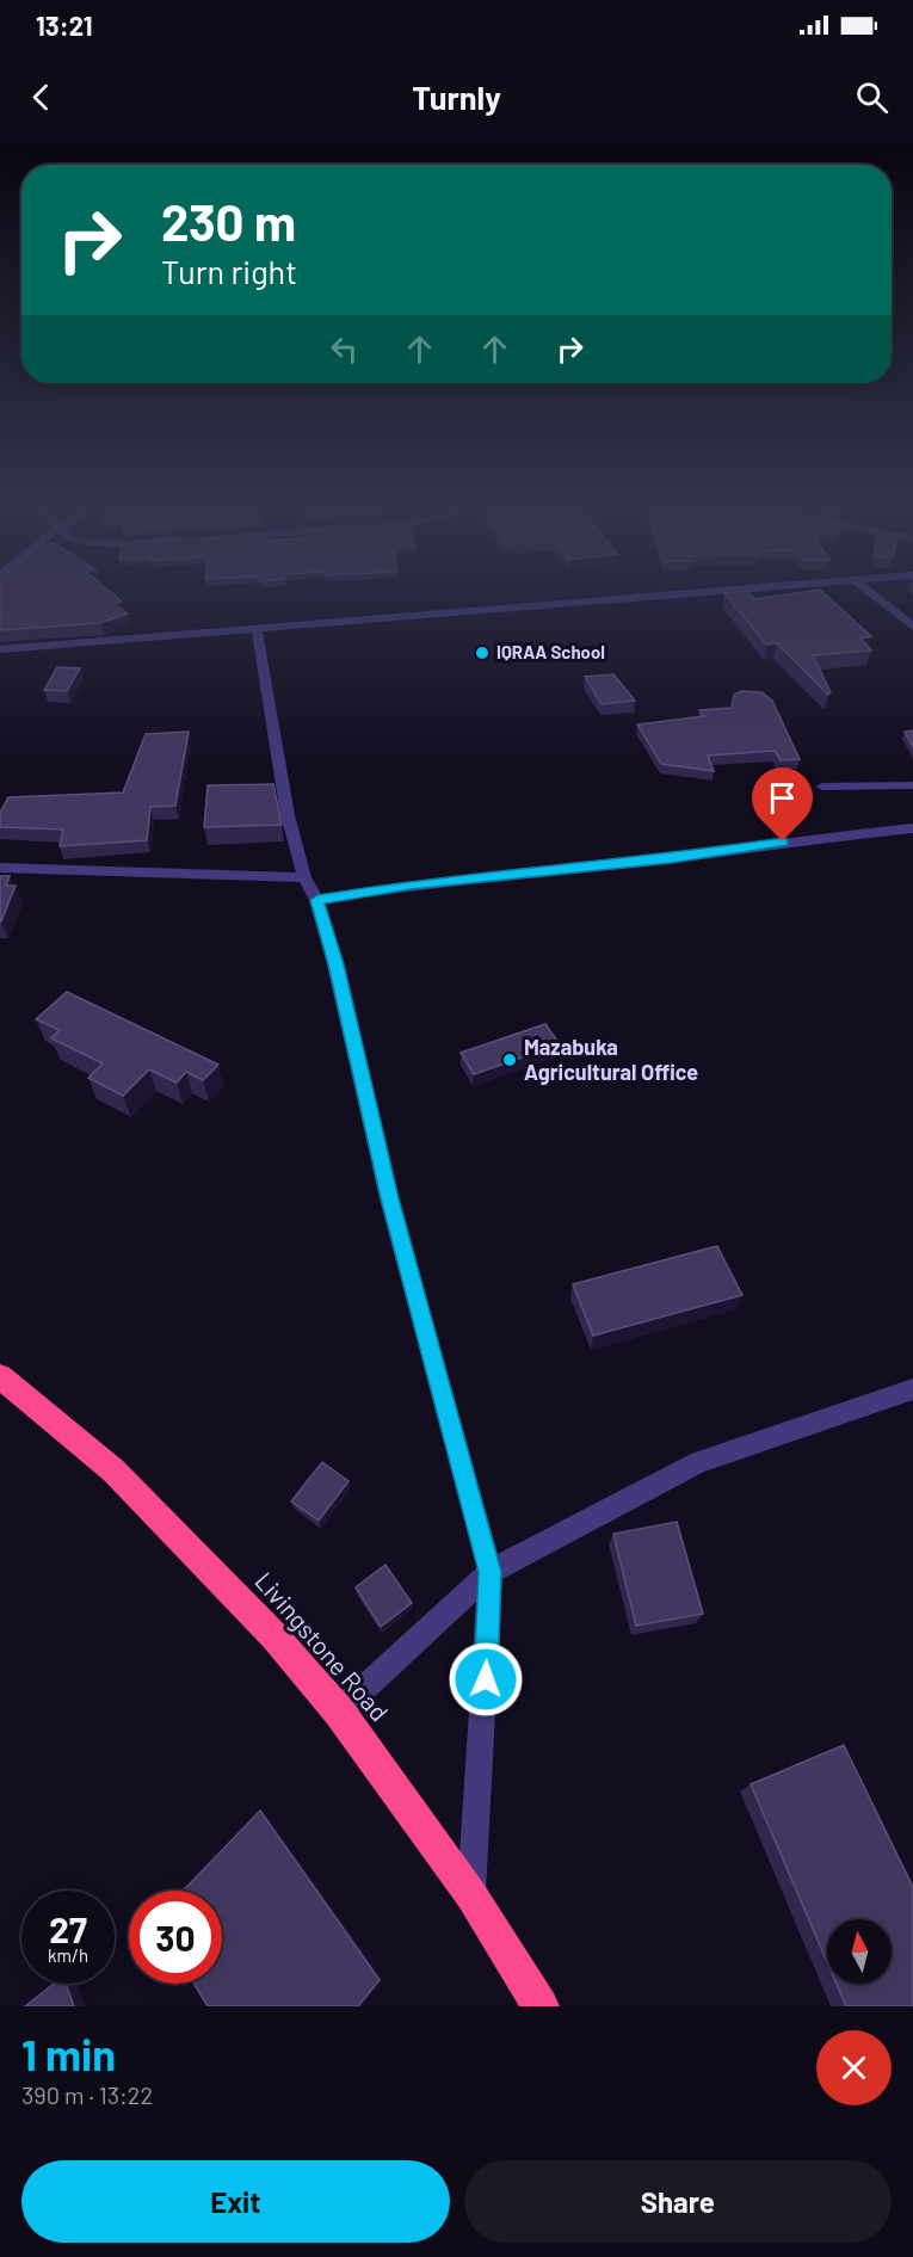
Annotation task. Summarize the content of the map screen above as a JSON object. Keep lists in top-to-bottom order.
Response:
{
  "streets": {
    "highway": ["Livingstone Road"]
  },
  "places": ["IQRAA School", "Mazabuka Agricultural Office"],
  "north": "top",
  "page": {
    "status": "13:21",
    "header": "Turnly",
    "turn": ["230 m", "Turn right"],
    "speed": "27 km/h",
    "limit": "30",
    "heading": ["1 min", "390 m · 13:22"],
    "buttons": ["Exit", "Share"]
  }
}
